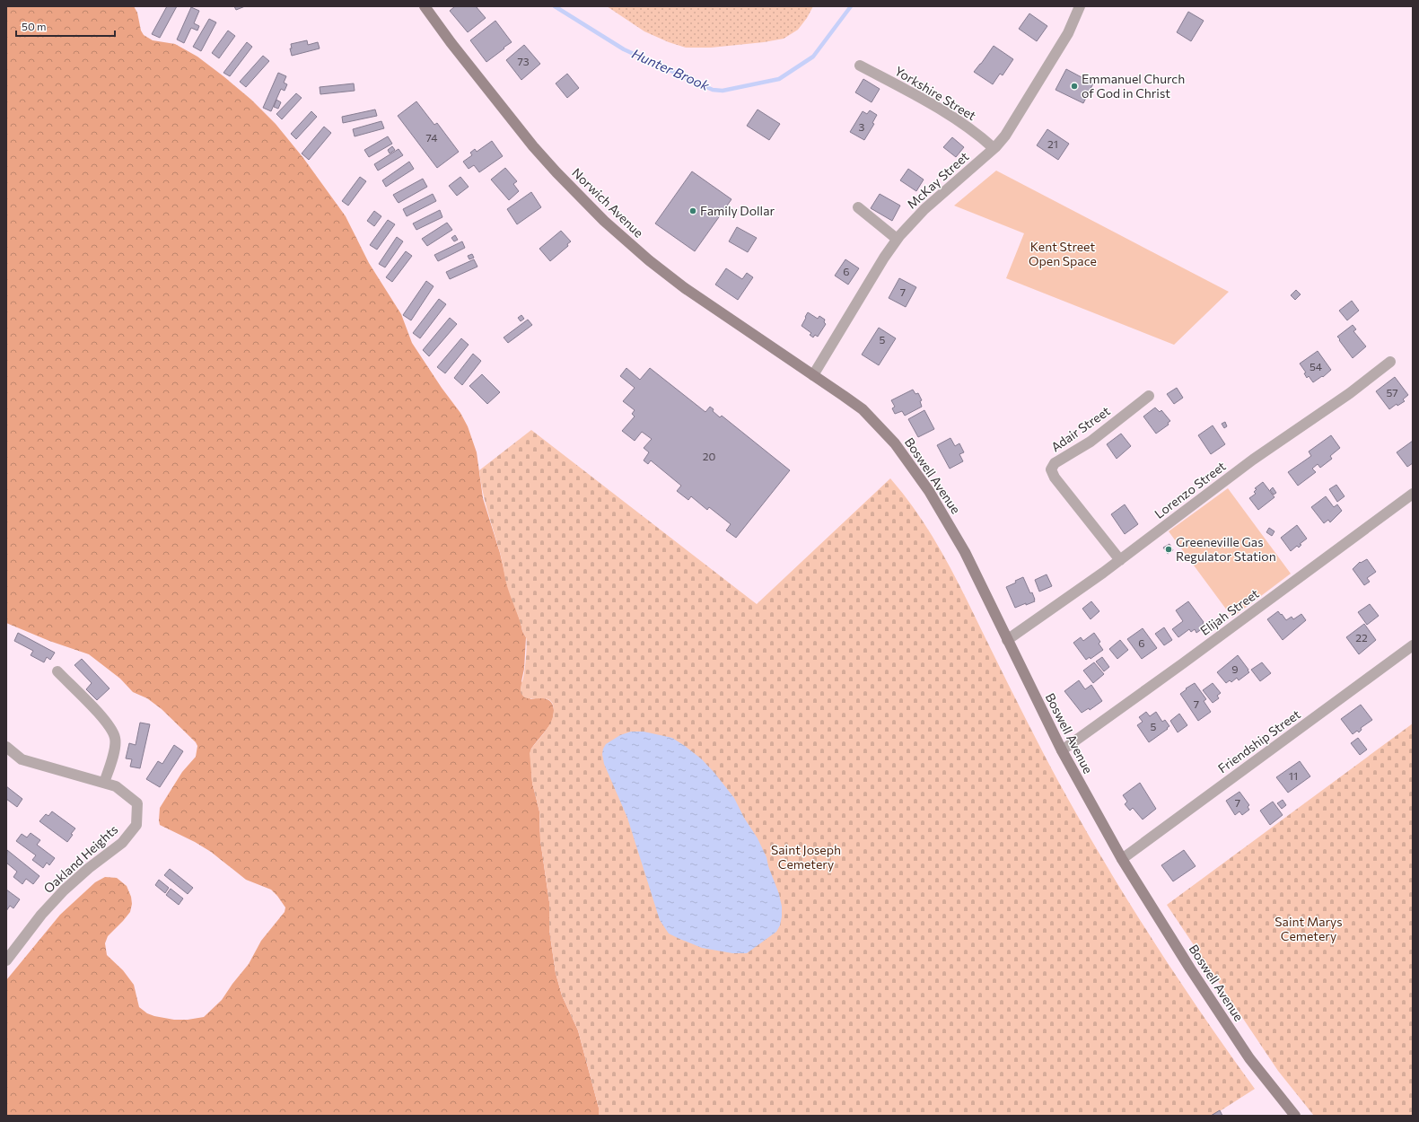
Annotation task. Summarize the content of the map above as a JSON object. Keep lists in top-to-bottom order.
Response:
{
  "streets": {
    "main road": ["Norwich Avenue", "Boswell Avenue"],
    "street": [
      "Yorkshire Street",
      "McKay Street",
      "Adair Street",
      "Lorenzo Street",
      "Elijah Street",
      "Friendship Street",
      "Oakland Heights"
    ]
  },
  "crossings": [
    ["Yorkshire Street", "McKay Street"],
    ["McKay Street", "Norwich Avenue"],
    ["McKay Street", "Boswell Avenue"],
    ["Norwich Avenue", "Boswell Avenue"],
    ["Adair Street", "Lorenzo Street"],
    ["Boswell Avenue", "Lorenzo Street"],
    ["Boswell Avenue", "Elijah Street"],
    ["Boswell Avenue", "Friendship Street"]
  ],
  "water": ["Hunter Brook"],
  "parks": ["Kent Street Open Space", "Saint Joseph Cemetery", "Saint Marys Cemetery"],
  "places": ["Emmanuel Church of God in Christ", "Family Dollar", "Greeneville Gas Regulator Station"],
  "house_numbers": [
    "73",
    "3",
    "74",
    "21",
    "6",
    "7",
    "5",
    "54",
    "57",
    "20",
    "22",
    "6",
    "9",
    "7",
    "5",
    "11",
    "7"
  ],
  "scale_bar": "50 m"
}
